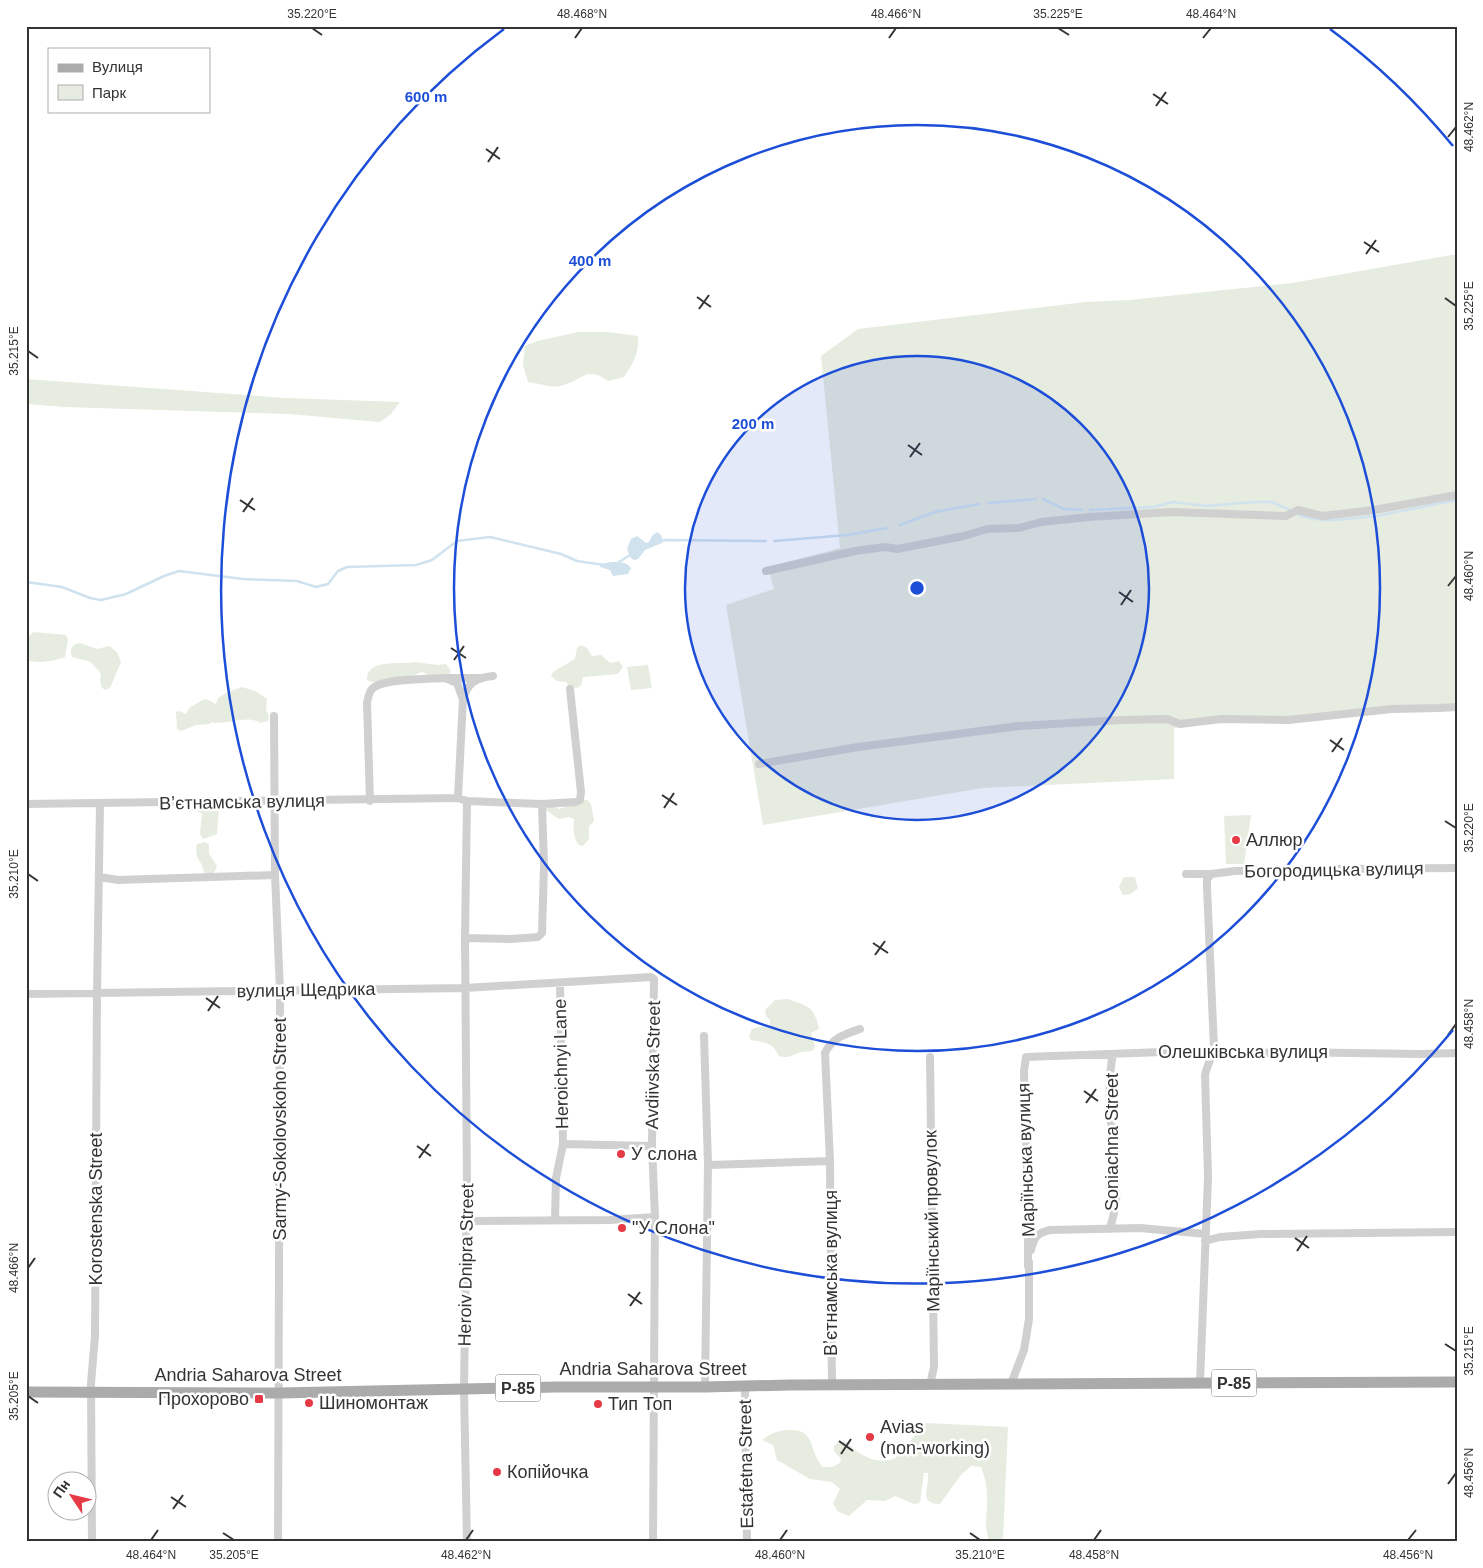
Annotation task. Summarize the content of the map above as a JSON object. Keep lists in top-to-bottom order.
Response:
{
  "streets": {
    "main road": ["Andria Saharova Street", "Р-85"],
    "street": [
      "Вʼєтнамська вулиця",
      "Богородицька вулиця",
      "вулиця Щедрика",
      "Олешківська вулиця",
      "Heroichnyi Lane",
      "Avdiivska Street",
      "Sarmy-Sokolovskoho Street",
      "Soniachna Street",
      "Маріїнська вулиця",
      "Korostenska Street",
      "Маріїнський провулок",
      "Heroiv Dnipra Street",
      "Estafetna Street"
    ]
  },
  "crossings": [
    ["Вʼєтнамська вулиця", "Sarmy-Sokolovskoho Street"],
    ["Вʼєтнамська вулиця", "Korostenska Street"],
    ["Вʼєтнамська вулиця", "Andria Saharova Street"],
    ["вулиця Щедрика", "Sarmy-Sokolovskoho Street"],
    ["вулиця Щедрика", "Korostenska Street"],
    ["вулиця Щедрика", "Heroiv Dnipra Street"],
    ["Олешківська вулиця", "Soniachna Street"],
    ["Олешківська вулиця", "Маріїнська вулиця"],
    ["Heroichnyi Lane", "Avdiivska Street"],
    ["Avdiivska Street", "Andria Saharova Street"],
    ["Sarmy-Sokolovskoho Street", "Andria Saharova Street"],
    ["Korostenska Street", "Andria Saharova Street"],
    ["Маріїнський провулок", "Andria Saharova Street"],
    ["Heroiv Dnipra Street", "Andria Saharova Street"],
    ["Andria Saharova Street", "Р-85"],
    ["Andria Saharova Street", "Estafetna Street"]
  ],
  "places": {
    "other": [
      "Аллюр",
      "У слона",
      "\"У Слона\"",
      "Шиномонтаж",
      "Тип Топ",
      "Avias (non-working)",
      "Копійочка"
    ],
    "transit": ["Прохорово"]
  },
  "legend": ["Вулиця", "Парк"],
  "north": "top left",
  "coordinates": [
    "35.220°E",
    "48.468°N",
    "48.466°N",
    "35.225°E",
    "48.464°N",
    "48.462°N",
    "35.215°E",
    "48.460°N",
    "35.210°E",
    "48.458°N",
    "35.205°E",
    "48.456°N"
  ],
  "rings": ["600 m", "400 m", "200 m"]
}
